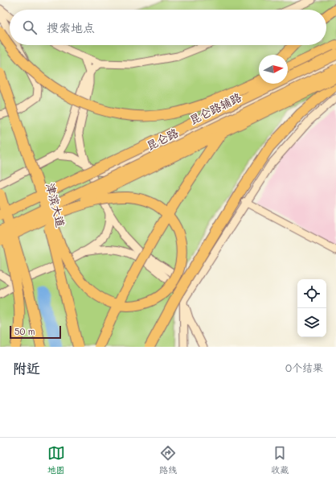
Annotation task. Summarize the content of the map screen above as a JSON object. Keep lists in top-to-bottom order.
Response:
{
  "streets": {
    "highway": ["昆仑路", "津滨大道"],
    "main road": ["昆仑路辅路"]
  },
  "scale_bar": "50 m",
  "north": "right",
  "page": {
    "search": "搜索地点",
    "scale": "50 m",
    "heading": ["附近", "0个结果"],
    "nav": ["地图", "路线", "收藏"]
  }
}
